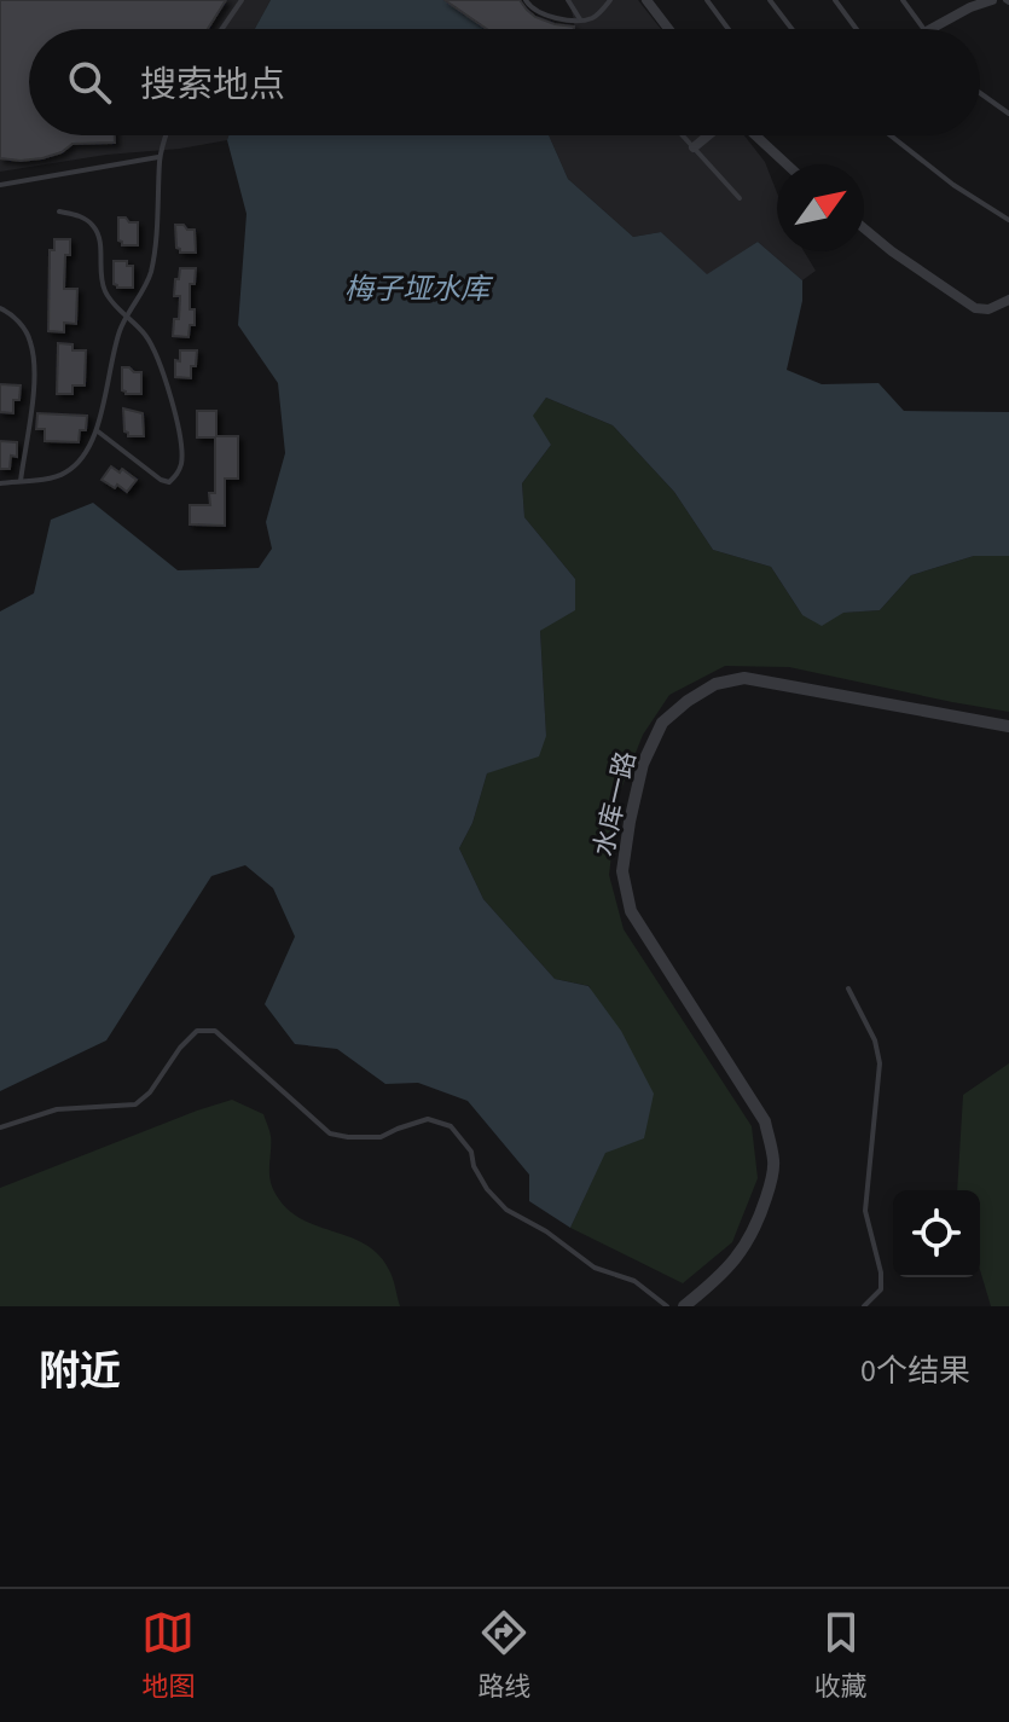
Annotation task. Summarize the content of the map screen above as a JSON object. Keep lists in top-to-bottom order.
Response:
{
  "streets": {
    "street": ["水库一路"]
  },
  "water": ["梅子垭水库"],
  "north": "top right",
  "page": {
    "search": "搜索地点",
    "heading": ["附近", "0个结果"],
    "nav": ["地图", "路线", "收藏"]
  }
}
